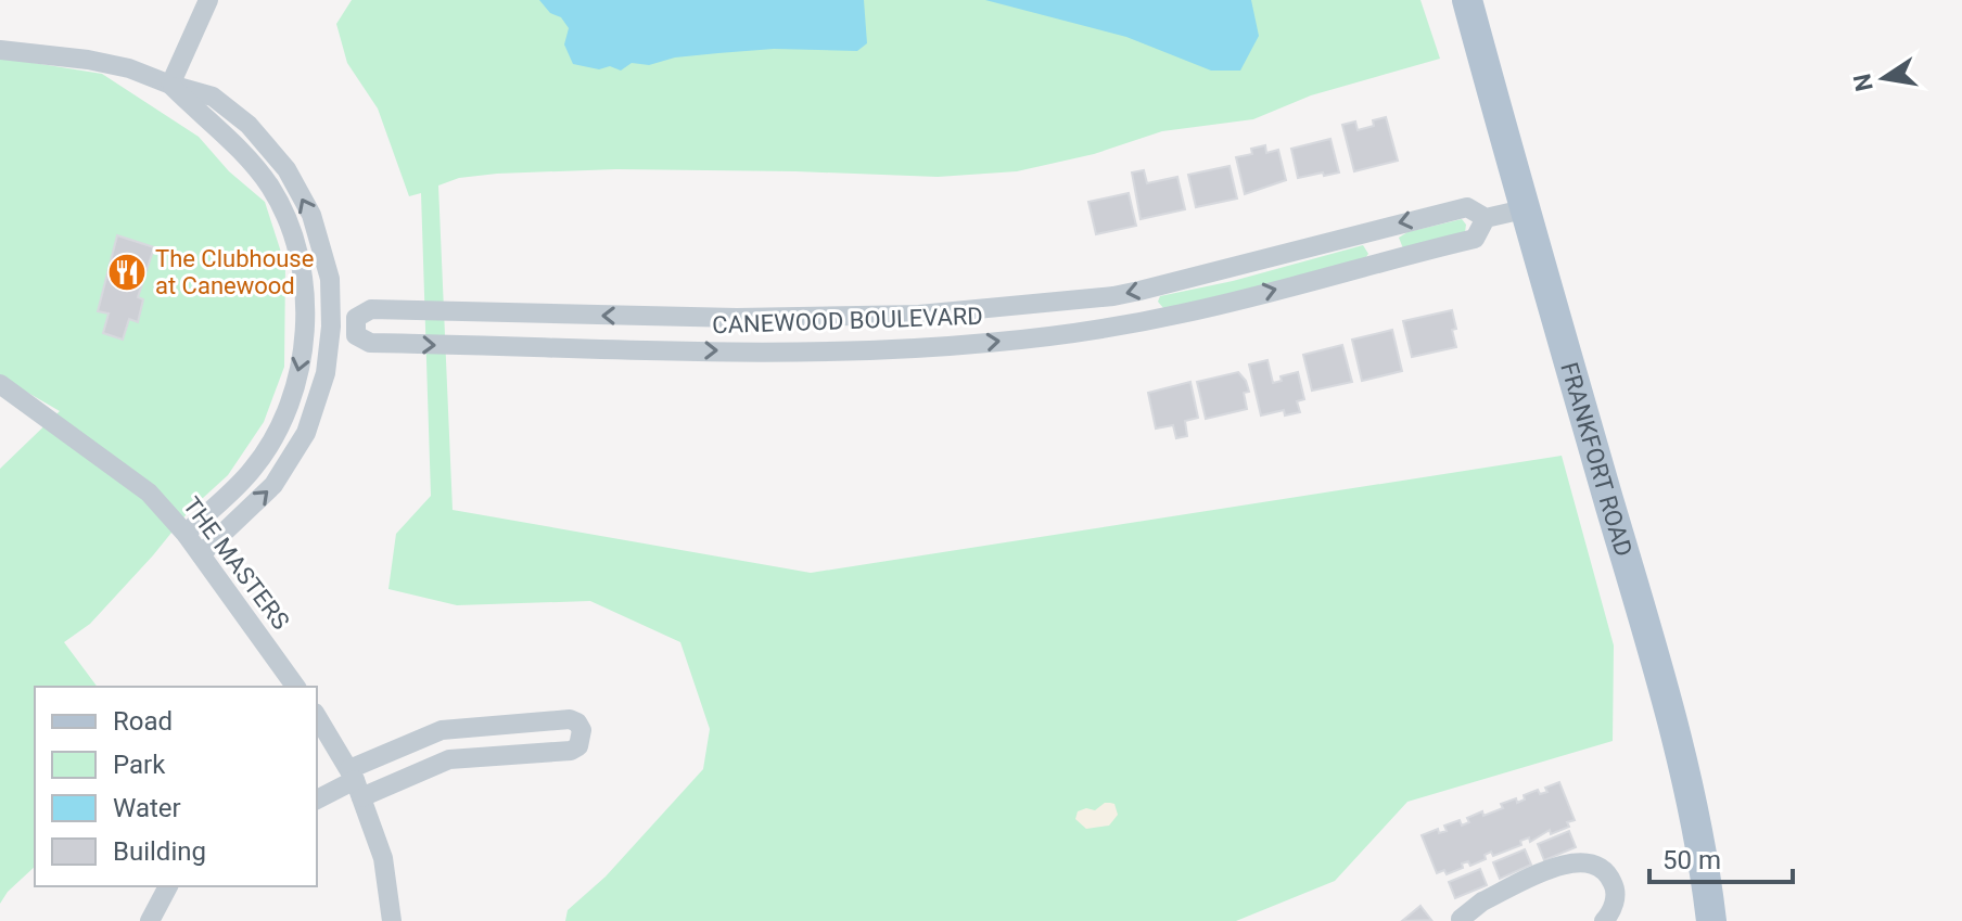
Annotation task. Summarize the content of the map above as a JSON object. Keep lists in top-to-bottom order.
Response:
{
  "streets": {
    "main road": ["FRANKFORT ROAD"],
    "street": ["CANEWOOD BOULEVARD", "THE MASTERS"]
  },
  "crossings": [
    ["CANEWOOD BOULEVARD", "FRANKFORT ROAD"]
  ],
  "places": {
    "restaurant": ["The Clubhouse at Canewood"]
  },
  "legend": [
    "Road",
    "Park",
    "Water",
    "Building"
  ],
  "scale_bar": "50 m",
  "north": "left"
}
